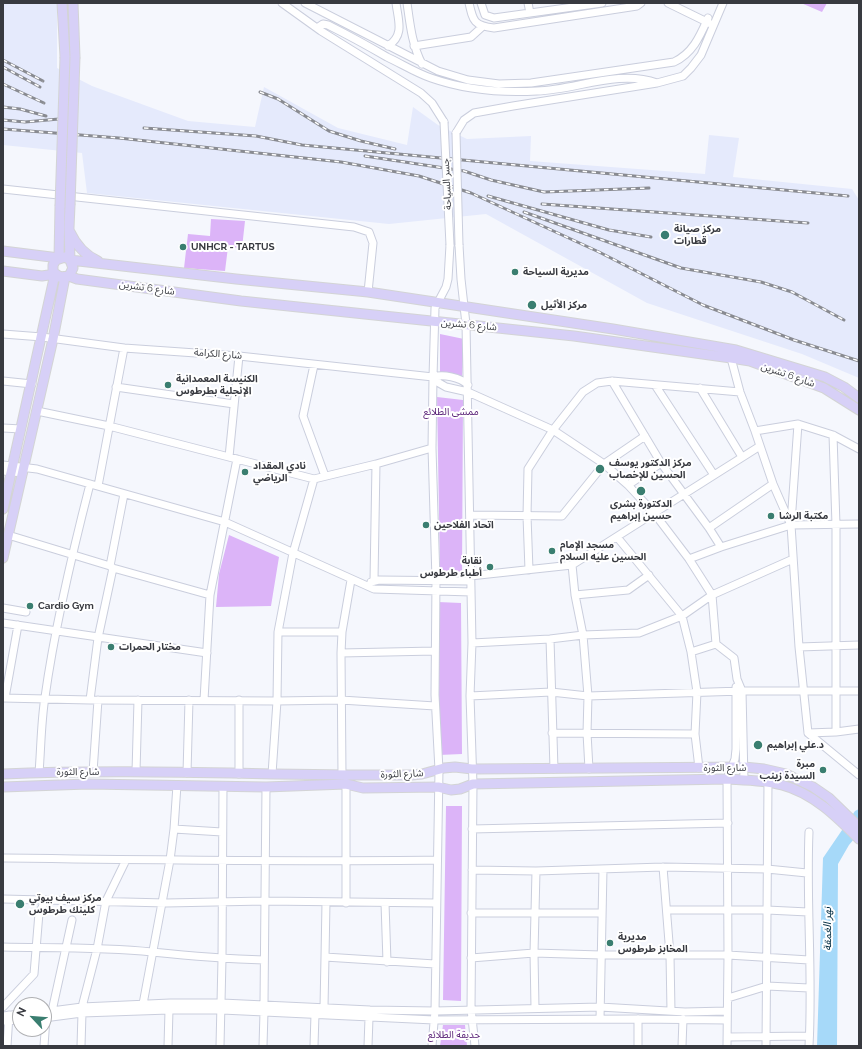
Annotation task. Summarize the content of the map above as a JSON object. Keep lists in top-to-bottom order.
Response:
{
  "streets": {
    "main road": ["شارع 6 تشرين", "شارع الثورة"],
    "street": ["جسر السياحة", "شارع الكرامة"]
  },
  "crossings": [
    ["جسر السياحة", "شارع 6 تشرين"],
    ["جسر السياحة", "شارع الكرامة"],
    ["جسر السياحة", "شارع الثورة"]
  ],
  "water": ["نهر الغمقة"],
  "parks": ["ممشى الطلائع", "حديقة الطلائع"],
  "places": [
    "مركز صيانة قطارات",
    "UNHCR - TARTUS",
    "مديرية السياحة",
    "مركز الأثيل",
    "الكنيسة المعمدانية الإنجلية بطرطوس",
    "مركز الدكتور يوسف الحسين للإخصاب",
    "نادي المقداد الرياضي",
    "الدكتورة بشرى حسين إبراهيم",
    "مكتبة الرشا",
    "اتحاد الفلاحين",
    "مسجد الإمام الحسين عليه السلام",
    "نقابة أطباء طرطوس",
    "Cardio Gym",
    "مختار الحمرات",
    "د.علي إبراهيم",
    "مبرة السيدة زينب",
    "مركز سيف بيوتي كلينك طرطوس",
    "مديرية المخابز طرطوس"
  ],
  "north": "top left"
}
